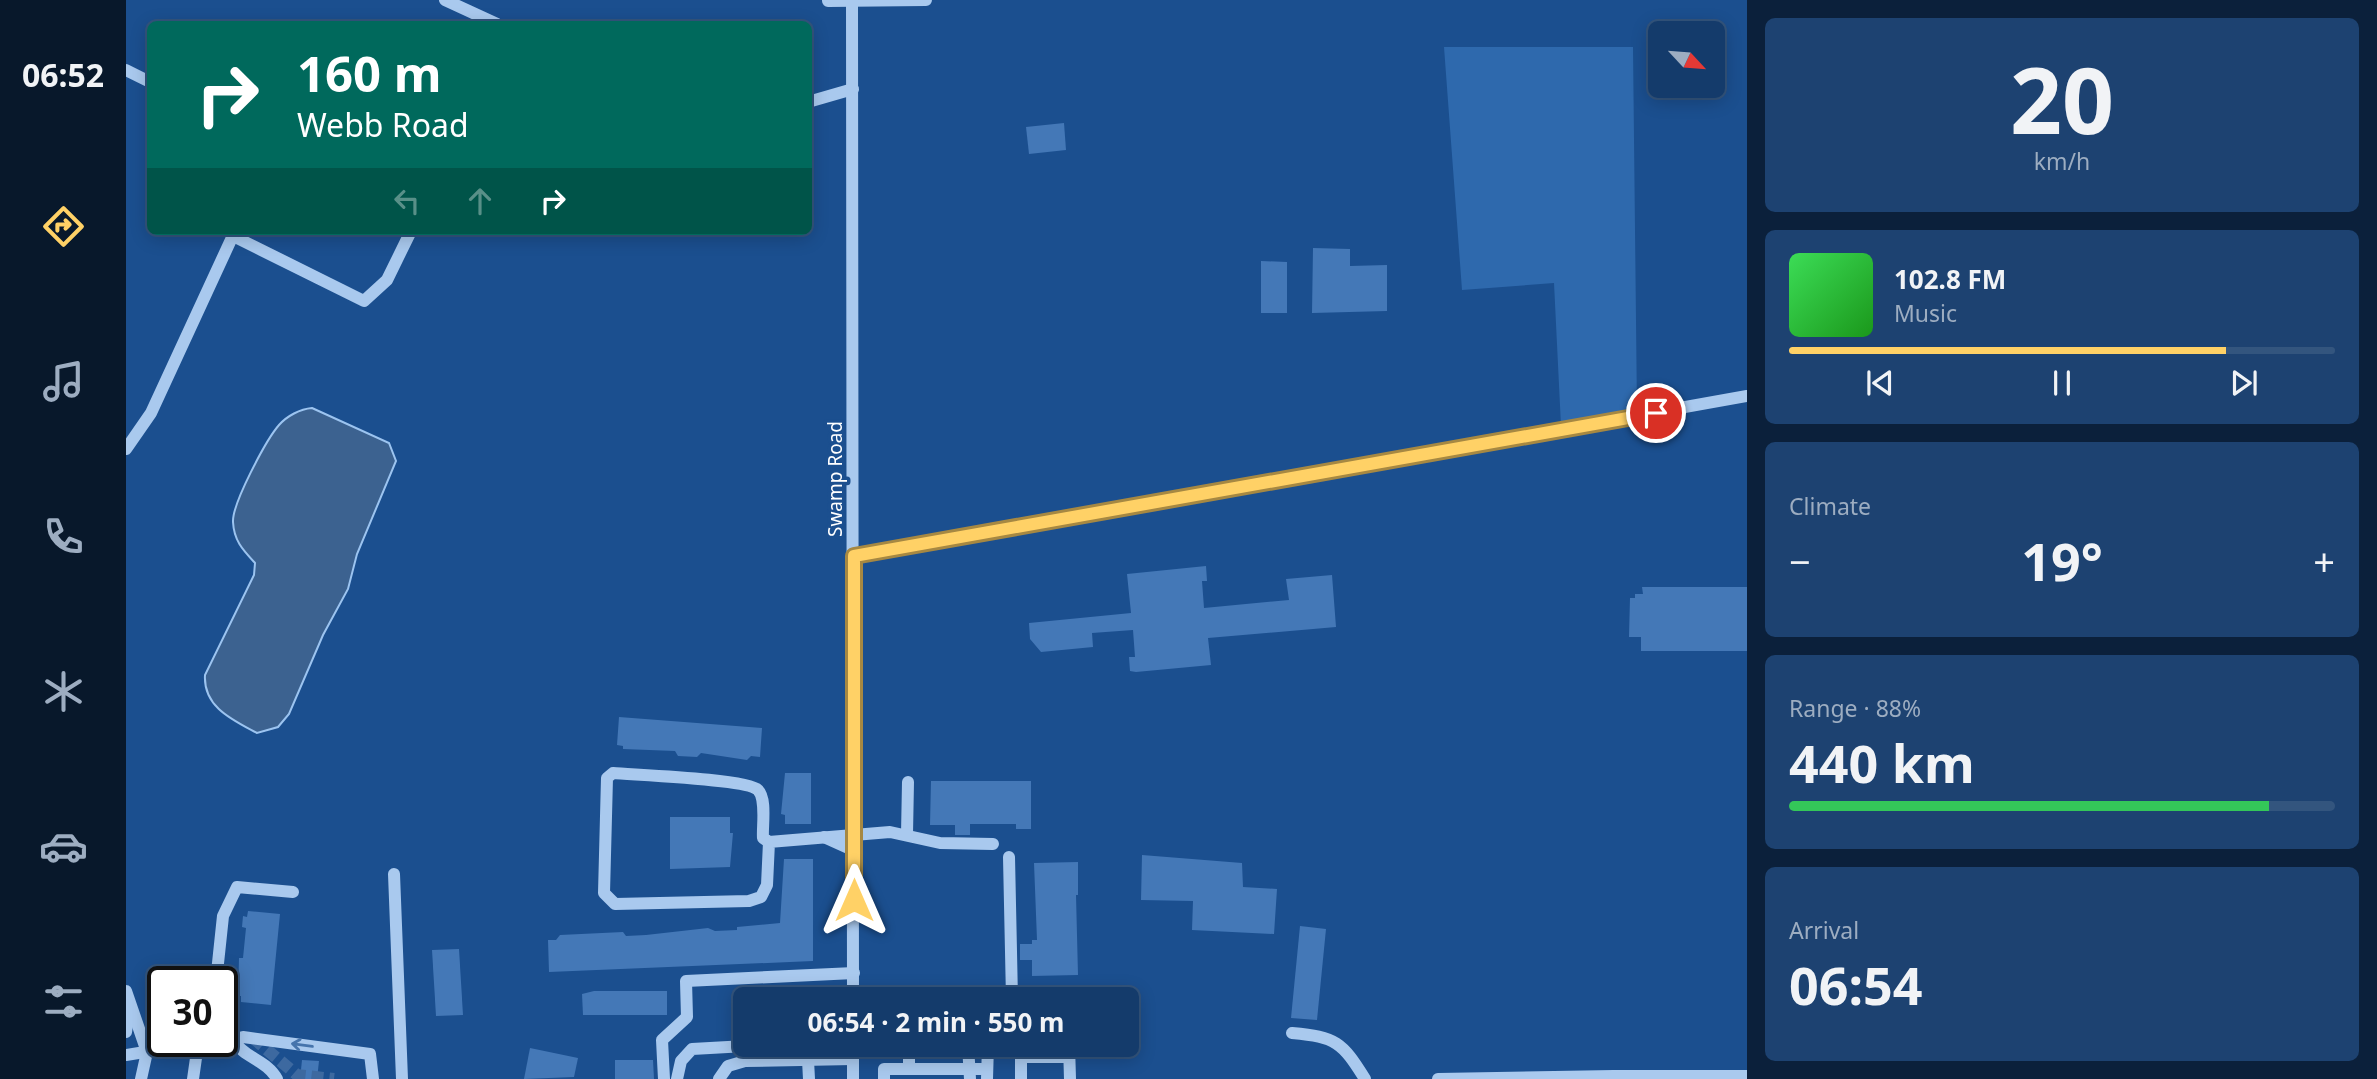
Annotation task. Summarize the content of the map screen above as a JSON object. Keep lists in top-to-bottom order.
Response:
{
  "streets": {
    "street": ["Swamp Road"]
  },
  "north": "bottom right",
  "page": {
    "tabs": "06:52",
    "tile": [
      ["20", "km/h"],
      "Climate",
      ["Range · 88%", "440 km"],
      ["Arrival", "06:54"]
    ],
    "turn": ["160 m", "Webb Road"],
    "song": ["102.8 FM", "Music"],
    "heat": ["−", "19°", "+"],
    "limit": "30",
    "trip": "06:54 · 2 min · 550 m"
  }
}
